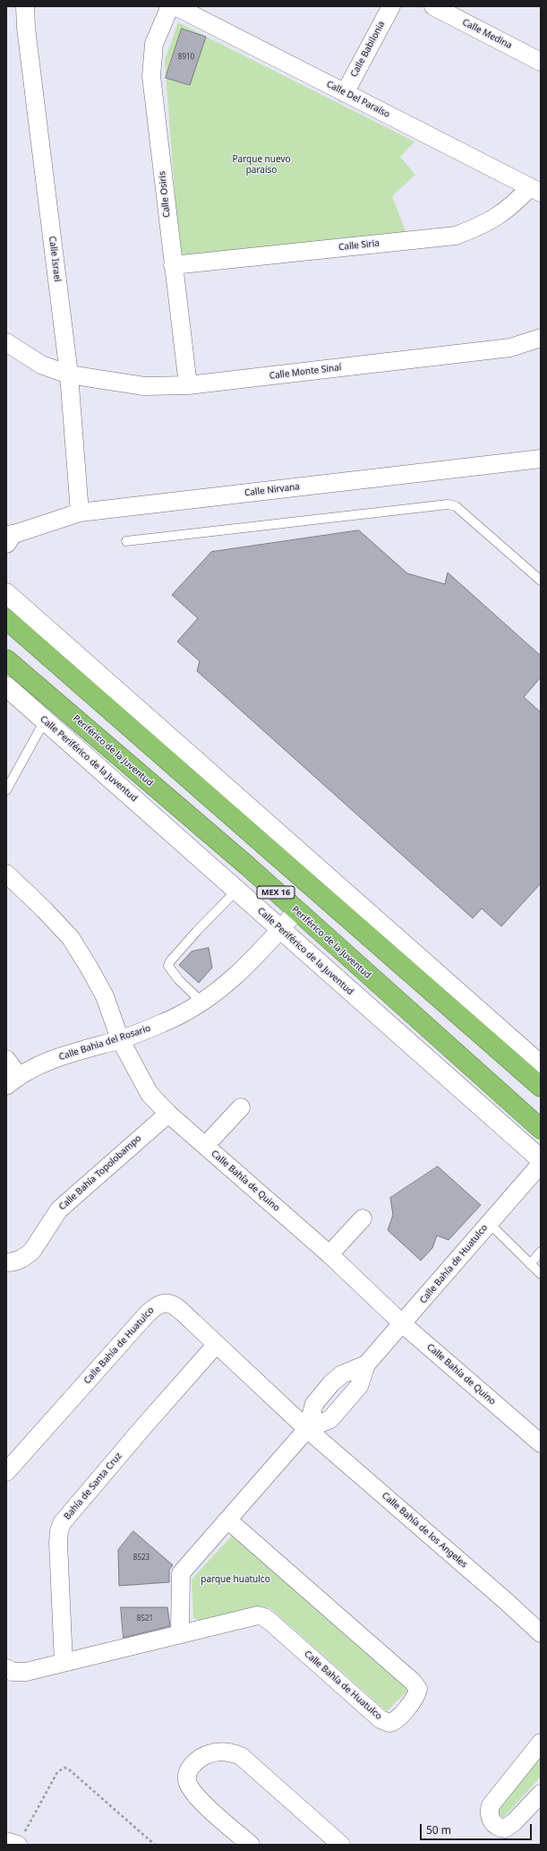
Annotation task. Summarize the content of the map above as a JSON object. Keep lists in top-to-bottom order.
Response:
{
  "streets": {
    "highway": ["Periférico de la Juventud", "MEX 16"],
    "main road": ["Calle Periférico de la Juventud"],
    "street": [
      "Calle Medina",
      "Calle Babilonia",
      "Calle Del Paraíso",
      "Calle Osiris",
      "Calle Siria",
      "Calle Israel",
      "Calle Monte Sinaí",
      "Calle Nirvana",
      "Calle Bahia del Rosario",
      "Calle Bahía Topolobampo",
      "Calle Bahía de Quino",
      "Calle Bahía de Huatulco",
      "Bahía de Santa Cruz",
      "Calle Bahía de los Angeles"
    ]
  },
  "crossings": [
    ["Calle Babilonia", "Calle Del Paraíso"],
    ["Calle Del Paraíso", "Calle Siria"],
    ["Calle Osiris", "Calle Siria"],
    ["Calle Osiris", "Calle Monte Sinaí"],
    ["Calle Israel", "Calle Monte Sinaí"],
    ["Calle Israel", "Calle Nirvana"],
    ["Periférico de la Juventud", "Calle Bahia del Rosario"],
    ["Calle Periférico de la Juventud", "Calle Bahia del Rosario"],
    ["Calle Bahia del Rosario", "Calle Bahía de Quino"],
    ["Calle Bahía Topolobampo", "Calle Bahía de Quino"],
    ["Calle Bahía de Quino", "Calle Bahía de Huatulco"],
    ["Calle Bahía de Huatulco", "Bahía de Santa Cruz"],
    ["Calle Bahía de Huatulco", "Calle Bahía de los Angeles"]
  ],
  "parks": ["Parque nuevo paraíso", "parque huatulco"],
  "house_numbers": ["8910", "8523", "8521"],
  "scale_bar": "50 m"
}
